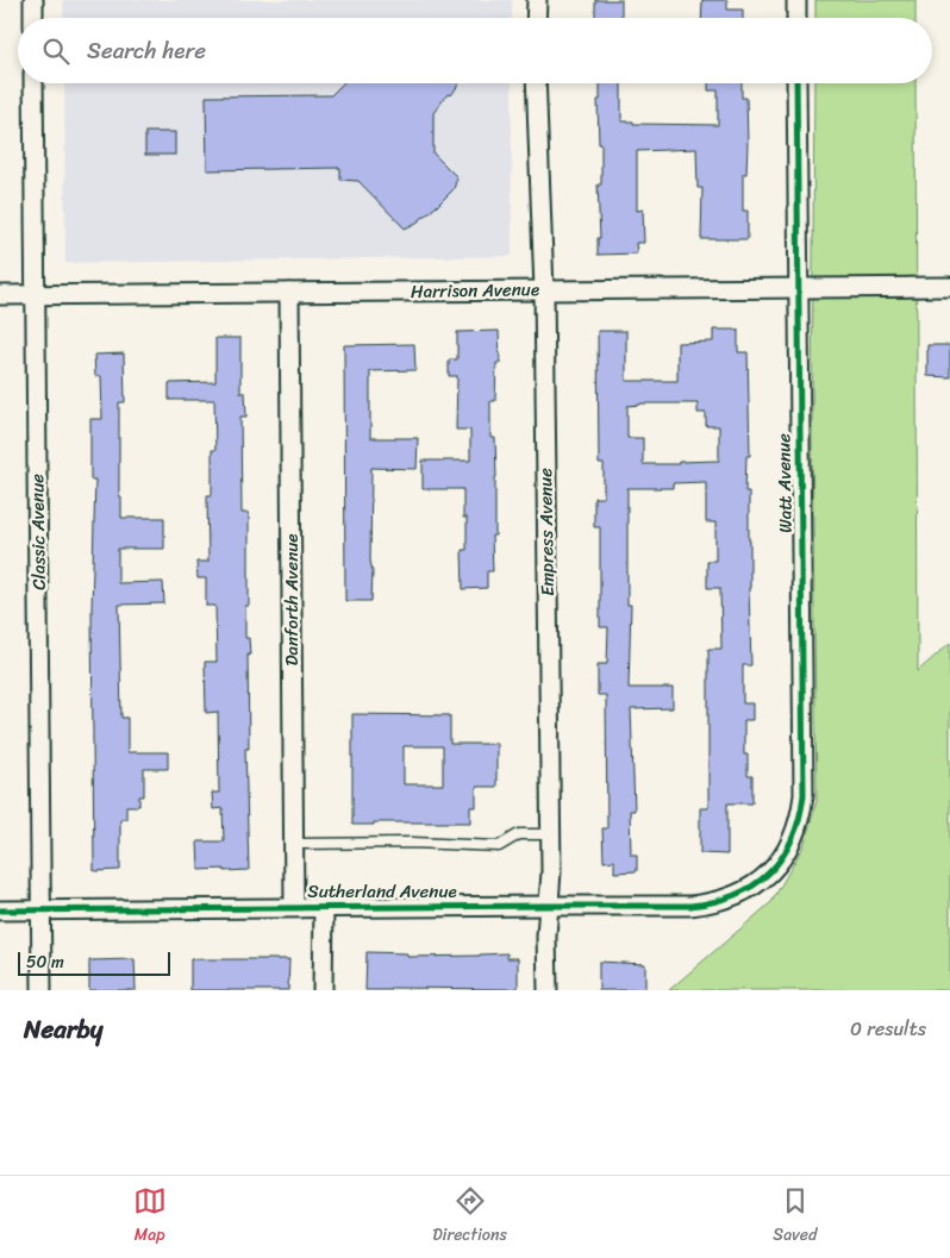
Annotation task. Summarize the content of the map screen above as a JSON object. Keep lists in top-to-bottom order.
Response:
{
  "streets": {
    "street": [
      "Harrison Avenue",
      "Watt Avenue",
      "Classic Avenue",
      "Empress Avenue",
      "Danforth Avenue",
      "Sutherland Avenue"
    ]
  },
  "crossings": [
    ["Harrison Avenue", "Watt Avenue"],
    ["Harrison Avenue", "Classic Avenue"],
    ["Harrison Avenue", "Empress Avenue"],
    ["Harrison Avenue", "Danforth Avenue"],
    ["Watt Avenue", "Sutherland Avenue"],
    ["Classic Avenue", "Sutherland Avenue"],
    ["Empress Avenue", "Sutherland Avenue"],
    ["Danforth Avenue", "Sutherland Avenue"]
  ],
  "scale_bar": "50 m",
  "page": {
    "search": "Search here",
    "scale": "50 m",
    "heading": ["Nearby", "0 results"],
    "nav": ["Map", "Directions", "Saved"]
  }
}
